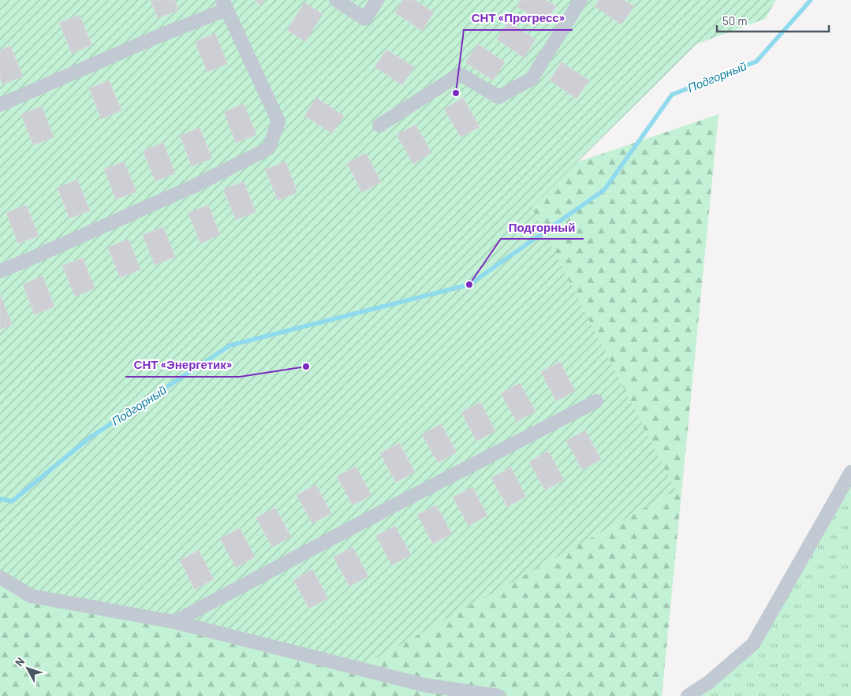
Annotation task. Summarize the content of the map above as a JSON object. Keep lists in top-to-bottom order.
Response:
{
  "water": ["Подгорный"],
  "places": ["СНТ «Прогресс»", "Подгорный", "СНТ «Энергетик»"],
  "scale_bar": "50 m",
  "north": "top left"
}
